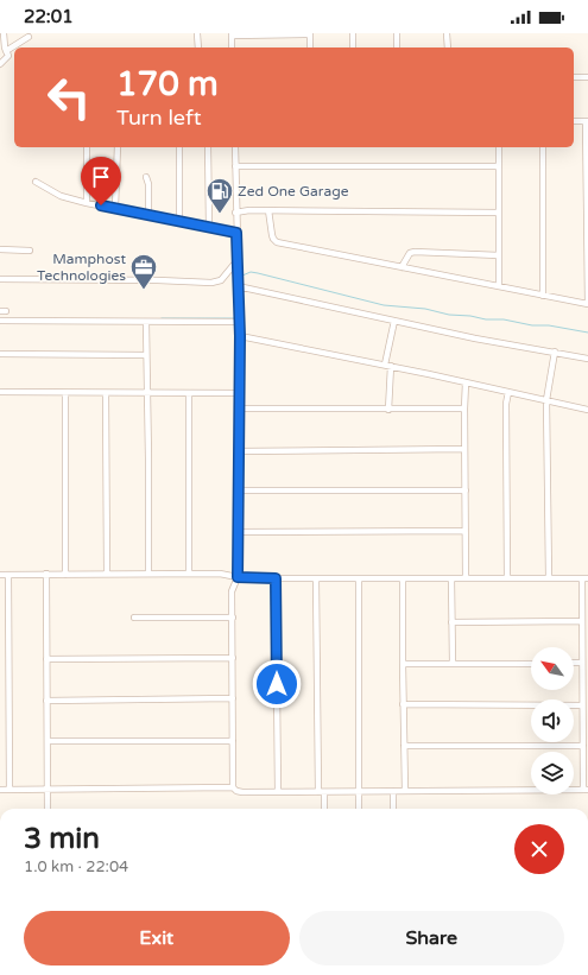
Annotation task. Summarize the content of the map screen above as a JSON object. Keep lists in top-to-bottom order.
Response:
{
  "places": {
    "fuel station": ["Zed One Garage"],
    "office": ["Mamphost Technologies"]
  },
  "north": "top left",
  "page": {
    "status": "22:01",
    "turn": ["170 m", "Turn left"],
    "heading": ["3 min", "1.0 km · 22:04"],
    "buttons": ["Exit", "Share"]
  }
}
